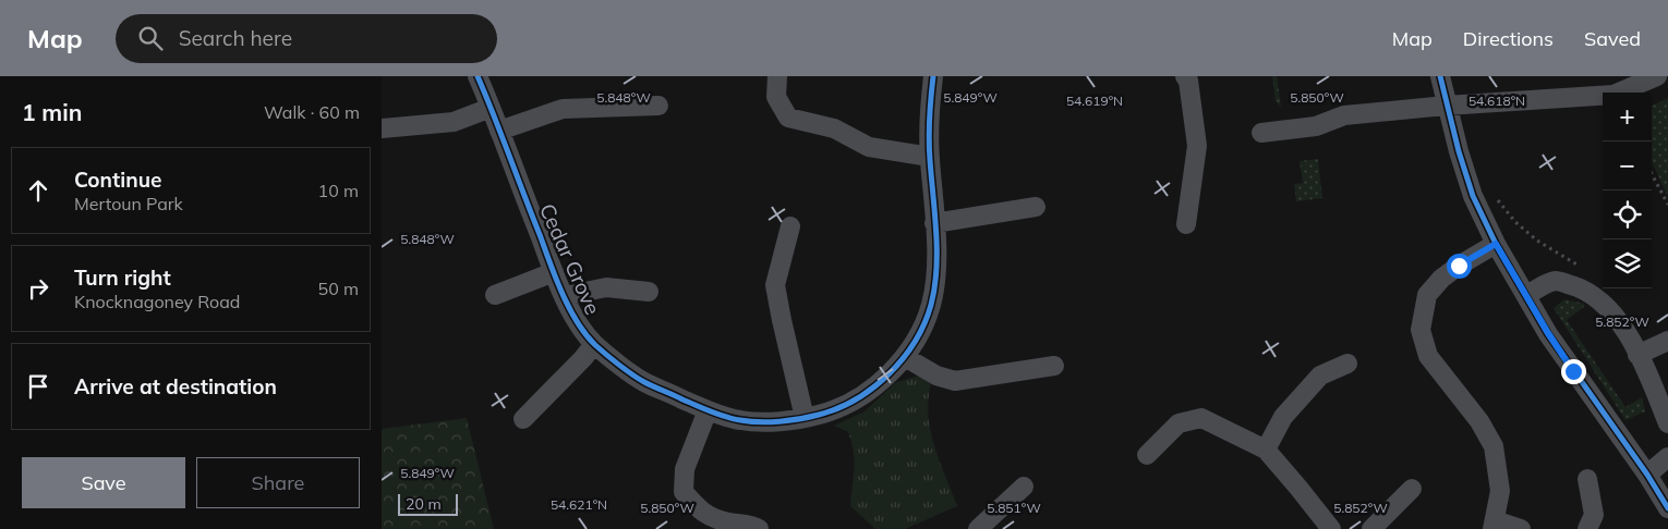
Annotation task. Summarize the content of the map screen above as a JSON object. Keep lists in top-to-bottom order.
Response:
{
  "streets": {
    "street": ["Cedar Grove"]
  },
  "scale_bar": "20 m",
  "page": {
    "header": "Map",
    "search": "Search here",
    "nav": ["Map", "Directions", "Saved"],
    "heading": ["1 min", "Walk · 60 m"],
    "map_buttons": ["+", "−"],
    "list": [
      ["Continue", "Mertoun Park", "10 m"],
      ["Turn right", "Knocknagoney Road", "50 m"],
      "Arrive at destination"
    ],
    "buttons": ["Save", "Share"],
    "scale": "20 m"
  },
  "coordinates": [
    "5.848°W",
    "5.849°W",
    "5.850°W",
    "54.619°N",
    "54.618°N",
    "5.852°W",
    "54.621°N",
    "5.851°W"
  ]
}
